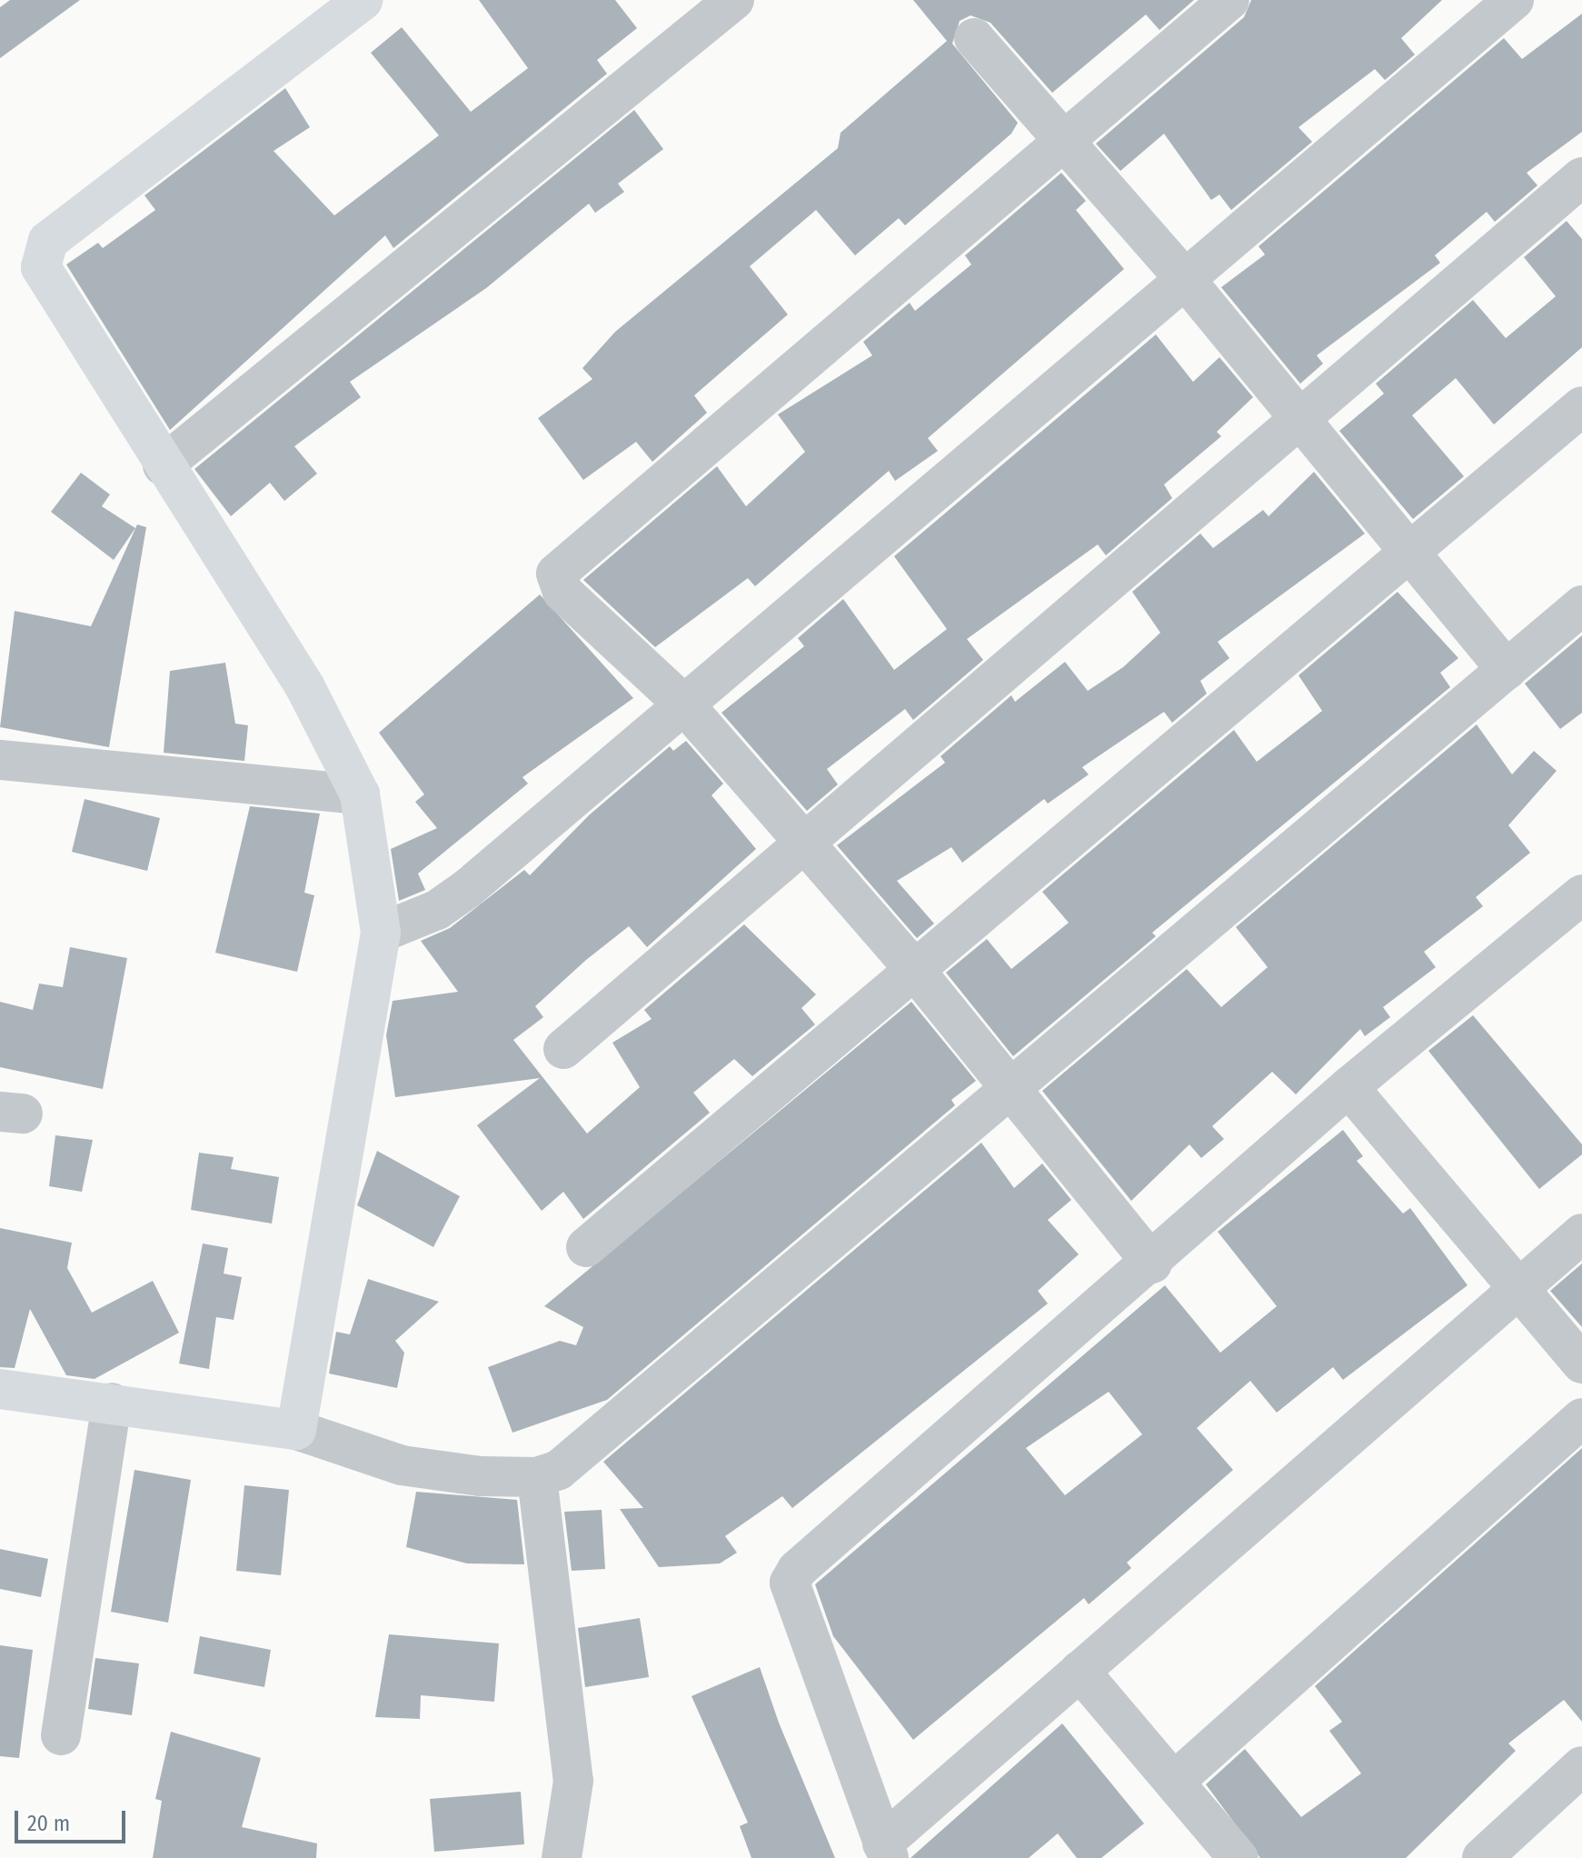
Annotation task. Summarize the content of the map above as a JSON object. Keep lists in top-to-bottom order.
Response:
{
  "scale_bar": "20 m"
}
